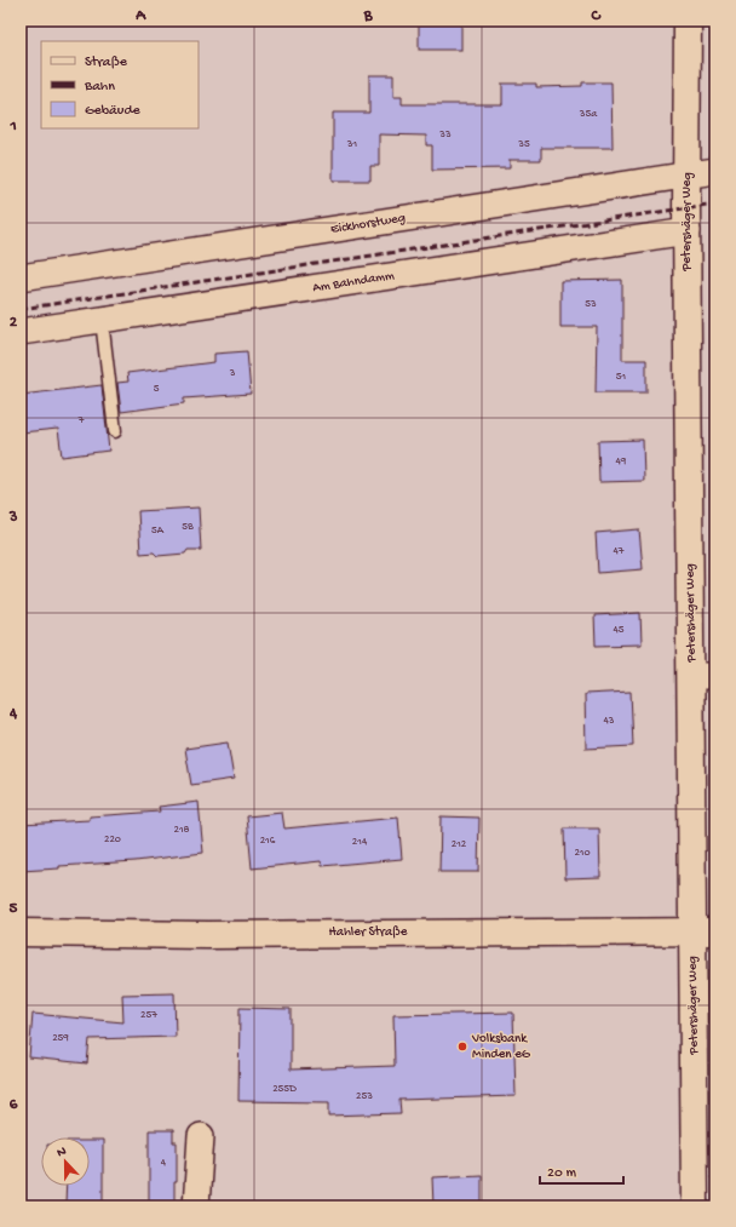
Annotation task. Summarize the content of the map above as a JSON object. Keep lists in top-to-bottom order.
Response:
{
  "streets": {
    "street": [
      "Petershäger Weg",
      "Eickhorstweg",
      "Am Bahndamm",
      "Hahler Straße"
    ]
  },
  "crossings": [
    ["Petershäger Weg", "Eickhorstweg"],
    ["Petershäger Weg", "Am Bahndamm"],
    ["Petershäger Weg", "Hahler Straße"]
  ],
  "places": ["Volksbank Minden eG"],
  "house_numbers": [
    "35a",
    "33",
    "31",
    "35",
    "53",
    "3",
    "51",
    "5",
    "7",
    "49",
    "5B",
    "5A",
    "47",
    "45",
    "43",
    "218",
    "220",
    "216",
    "214",
    "212",
    "210",
    "257",
    "259",
    "255D",
    "253",
    "4"
  ],
  "legend": ["Straße", "Bahn", "Gebäude"],
  "scale_bar": "20 m",
  "north": "top",
  "grid": {
    "columns": ["A", "B", "C"],
    "rows": [
      "1",
      "2",
      "3",
      "4",
      "5",
      "6"
    ]
  }
}
